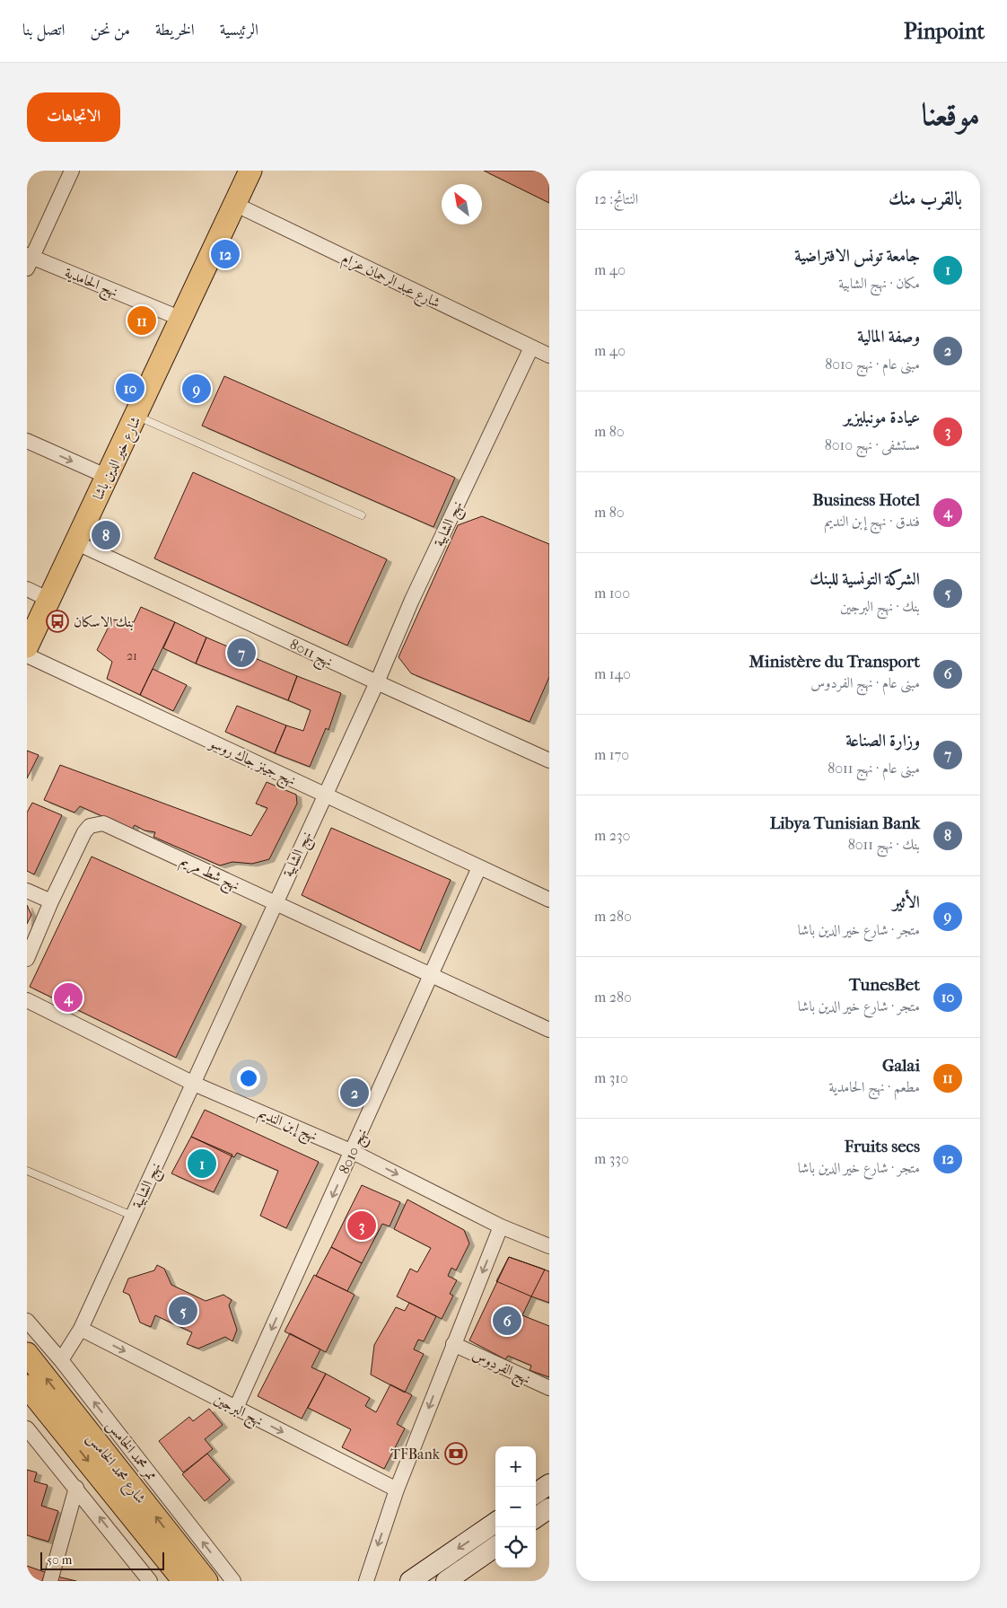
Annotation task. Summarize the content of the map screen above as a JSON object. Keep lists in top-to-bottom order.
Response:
{
  "streets": {
    "main road": ["شارع خير الدين باشا", "شارع محمد الخامس"],
    "street": [
      "شارع عبد الرحمان عزام",
      "نهج الحامدية",
      "نهج الشابية",
      "نهج 8011",
      "نهج جينز جاك روسو",
      "نهج شط مريم",
      "نهج إبن النديم",
      "نهج 8010",
      "نهج الفردوس",
      "نهج البرجين",
      "ممر محمد الخامس"
    ]
  },
  "crossings": [
    ["شارع عبد الرحمان عزام", "شارع خير الدين باشا"],
    ["شارع عبد الرحمان عزام", "نهج الشابية"],
    ["نهج الحامدية", "شارع خير الدين باشا"],
    ["شارع خير الدين باشا", "نهج 8011"],
    ["نهج الشابية", "نهج 8011"],
    ["نهج الشابية", "نهج جينز جاك روسو"],
    ["نهج الشابية", "نهج شط مريم"],
    ["نهج الشابية", "نهج إبن النديم"],
    ["نهج الشابية", "نهج البرجين"],
    ["نهج الشابية", "ممر محمد الخامس"],
    ["نهج جينز جاك روسو", "نهج 8010"],
    ["نهج شط مريم", "نهج 8010"],
    ["نهج إبن النديم", "نهج 8010"],
    ["نهج 8010", "نهج البرجين"]
  ],
  "one_way": ["نهج 8010", "نهج البرجين"],
  "places": {
    "bus stop": ["بنك الاسكان"],
    "bank": ["TFBank"]
  },
  "house_numbers": ["21"],
  "scale_bar": "50 m",
  "north": "top left",
  "page": {
    "header": "Pinpoint",
    "nav": [
      "الرئيسية",
      "الخريطة",
      "من نحن",
      "اتصل بنا"
    ],
    "title": "موقعنا",
    "buttons": "الاتجاهات",
    "heading": ["بالقرب منك", "النتائج: 12"],
    "list": [
      {
        "mark": "1",
        "name": "جامعة تونس الافتراضية",
        "note": "مكان · نهج الشابية",
        "value": "40 m"
      },
      {
        "mark": "2",
        "name": "وصفة المالية",
        "note": "مبنى عام · نهج 8010",
        "value": "40 m"
      },
      {
        "mark": "3",
        "name": "عيادة مونبليزير",
        "note": "مستشفى · نهج 8010",
        "value": "80 m"
      },
      {
        "mark": "4",
        "name": "Business Hotel",
        "note": "فندق · نهج إبن النديم",
        "value": "80 m"
      },
      {
        "mark": "5",
        "name": "الشركة التونسية للبنك",
        "note": "بنك · نهج البرجين",
        "value": "100 m"
      },
      {
        "mark": "6",
        "name": "Ministère du Transport",
        "note": "مبنى عام · نهج الفردوس",
        "value": "140 m"
      },
      {
        "mark": "7",
        "name": "وزارة الصناعة",
        "note": "مبنى عام · نهج 8011",
        "value": "170 m"
      },
      {
        "mark": "8",
        "name": "Libya Tunisian Bank",
        "note": "بنك · نهج 8011",
        "value": "230 m"
      },
      {
        "mark": "9",
        "name": "الأثير",
        "note": "متجر · شارع خير الدين باشا",
        "value": "280 m"
      },
      {
        "mark": "10",
        "name": "TunesBet",
        "note": "متجر · شارع خير الدين باشا",
        "value": "280 m"
      },
      {
        "mark": "11",
        "name": "Galai",
        "note": "مطعم · نهج الحامدية",
        "value": "310 m"
      },
      {
        "mark": "12",
        "name": "Fruits secs",
        "note": "متجر · شارع خير الدين باشا",
        "value": "330 m"
      }
    ],
    "pins": [
      "12",
      "11",
      "10",
      "9",
      "8",
      "7",
      "4",
      "2",
      "1",
      "3",
      "5",
      "6"
    ],
    "map_buttons": ["+", "−"],
    "scale": "50 m"
  }
}
